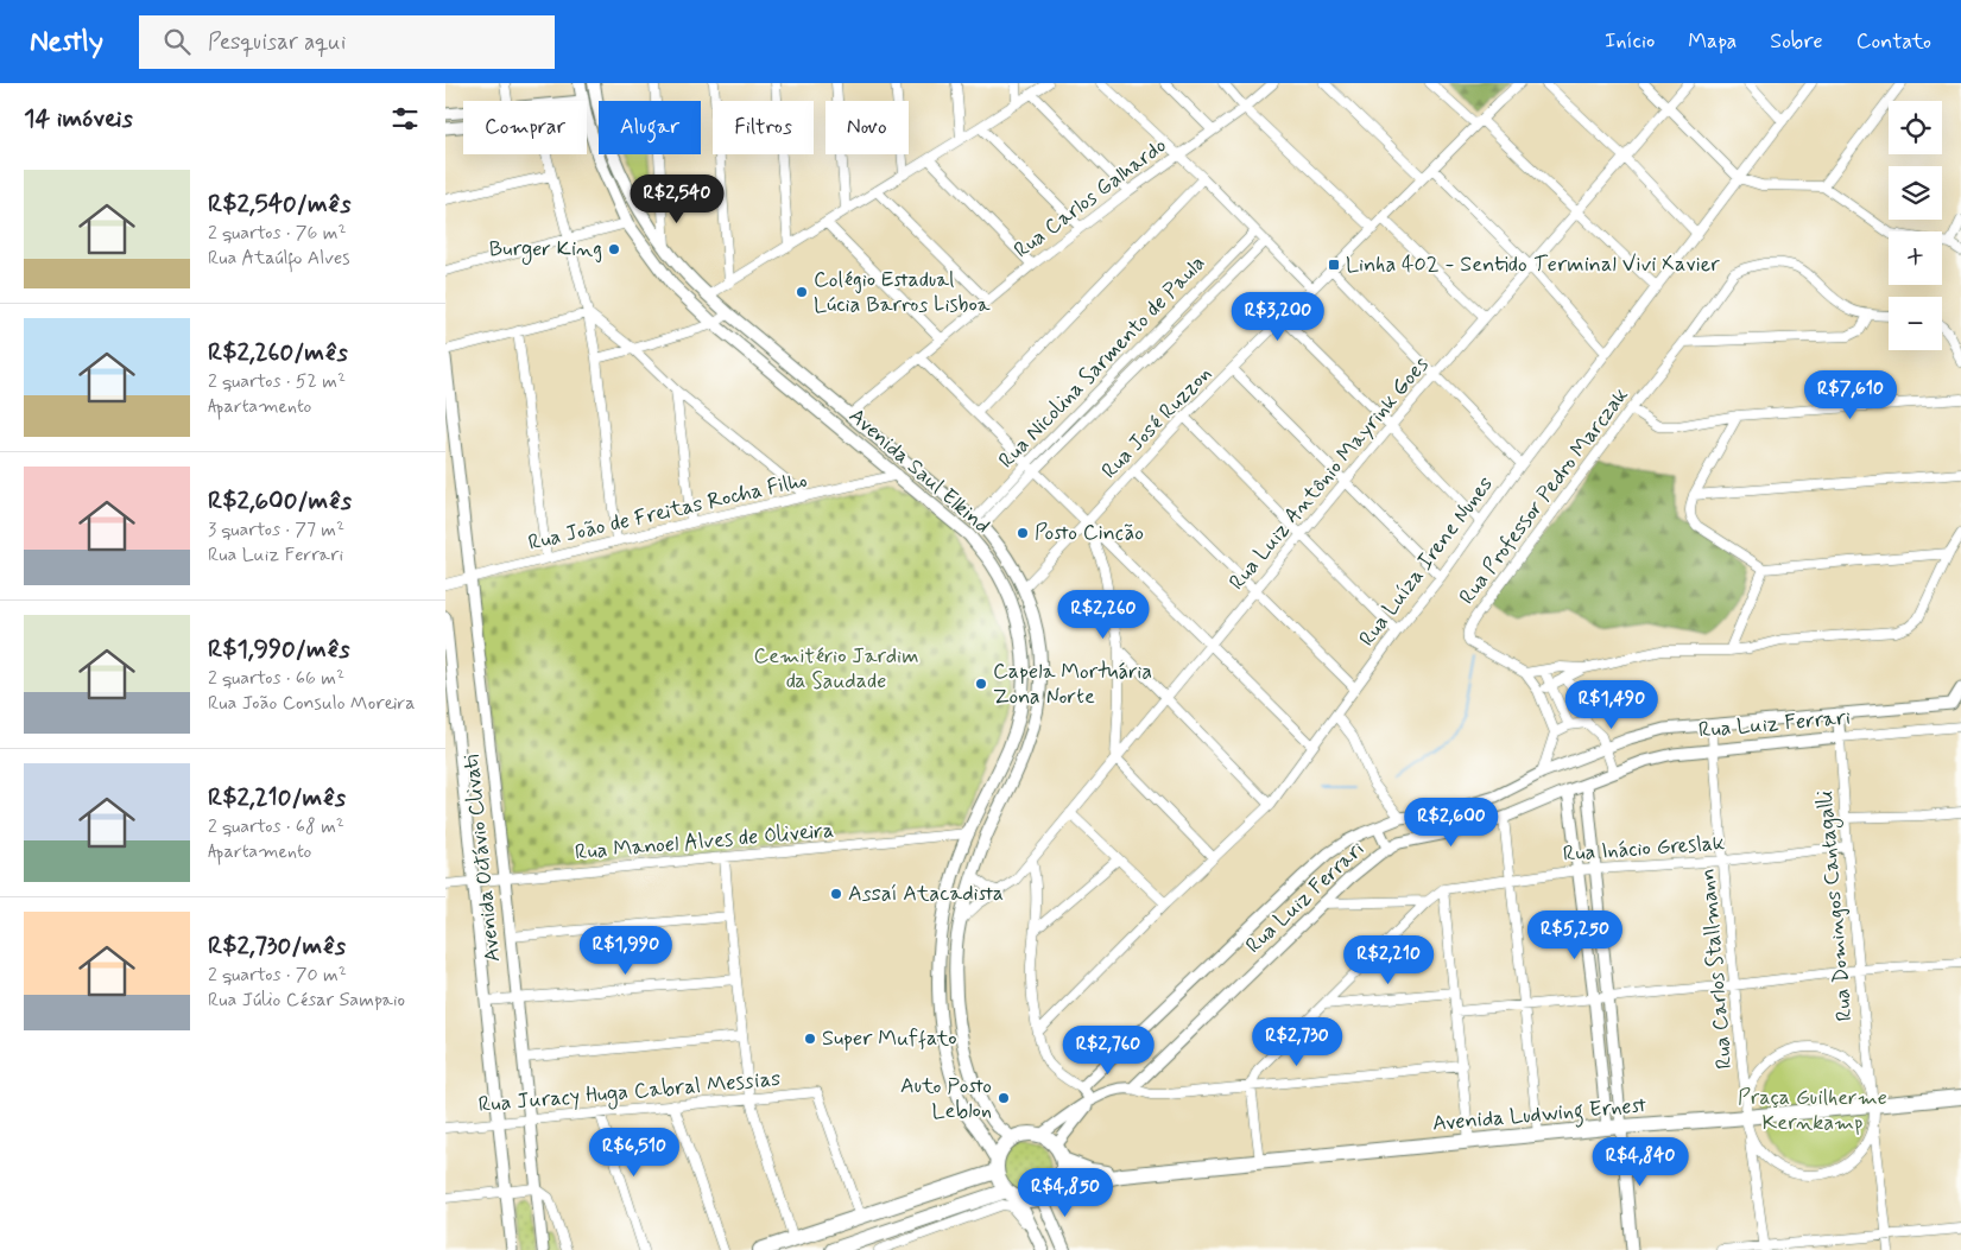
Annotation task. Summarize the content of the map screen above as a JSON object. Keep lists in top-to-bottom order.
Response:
{
  "streets": {
    "highway": ["Avenida Ludwing Ernest"],
    "main road": ["Avenida Saul Elkind"],
    "street": [
      "Rua Carlos Galhardo",
      "Rua Nicolina Sarmento de Paula",
      "Rua José Ruzzon",
      "Rua Luiz Antônio Mayrink Goes",
      "Rua Professor Pedro Marczak",
      "Rua João de Freitas Rocha Filho",
      "Rua Luíza Irene Nunes",
      "Rua Luiz Ferrari",
      "Rua Manoel Alves de Oliveira",
      "Rua Inácio Greslak",
      "Avenida Octávio Clivati",
      "Rua Domingos Cantagalli",
      "Rua Carlos Stallmann",
      "Rua Juracy Huga Cabral Messias"
    ]
  },
  "crossings": [
    ["Rua Carlos Galhardo", "Avenida Saul Elkind"],
    ["Rua Nicolina Sarmento de Paula", "Avenida Saul Elkind"],
    ["Rua José Ruzzon", "Avenida Saul Elkind"],
    ["Avenida Saul Elkind", "Rua Luiz Antônio Mayrink Goes"],
    ["Avenida Saul Elkind", "Rua João de Freitas Rocha Filho"],
    ["Avenida Saul Elkind", "Rua Manoel Alves de Oliveira"],
    ["Avenida Saul Elkind", "Avenida Ludwing Ernest"],
    ["Rua João de Freitas Rocha Filho", "Avenida Octávio Clivati"],
    ["Rua Luiz Ferrari", "Rua Domingos Cantagalli"],
    ["Rua Luiz Ferrari", "Rua Carlos Stallmann"],
    ["Rua Manoel Alves de Oliveira", "Avenida Octávio Clivati"],
    ["Rua Inácio Greslak", "Rua Domingos Cantagalli"],
    ["Rua Inácio Greslak", "Rua Carlos Stallmann"],
    ["Avenida Octávio Clivati", "Rua Juracy Huga Cabral Messias"],
    ["Rua Domingos Cantagalli", "Avenida Ludwing Ernest"],
    ["Rua Carlos Stallmann", "Avenida Ludwing Ernest"]
  ],
  "parks": ["Cemitério Jardim da Saudade", "Praça Guilherme Kernkamp"],
  "places": {
    "other": [
      "Burger King",
      "Colégio Estadual Lúcia Barros Lisboa",
      "Posto Cincão",
      "Capela Mortuária Zona Norte",
      "Assaí Atacadista",
      "Super Muffato",
      "Auto Posto Leblon"
    ],
    "transit": ["Linha 402 - Sentido Terminal Vivi Xavier"]
  },
  "page": {
    "header": "Nestly",
    "search": "Pesquisar aqui",
    "nav": [
      "Início",
      "Mapa",
      "Sobre",
      "Contato"
    ],
    "heading": "14 imóveis",
    "map_buttons": ["+", "−"],
    "chip": [
      "Comprar",
      "Alugar",
      "Filtros",
      "Novo"
    ],
    "list": [
      {
        "name": "R$2,540/mês",
        "note": "2 quartos · 76 m² · Rua Ataúlfo Alves"
      },
      {
        "name": "R$2,260/mês",
        "note": "2 quartos · 52 m² · Apartamento"
      },
      {
        "name": "R$2,600/mês",
        "note": "3 quartos · 77 m² · Rua Luiz Ferrari"
      },
      {
        "name": "R$1,990/mês",
        "note": "2 quartos · 66 m² · Rua João Consulo Moreira"
      },
      {
        "name": "R$2,210/mês",
        "note": "2 quartos · 68 m² · Apartamento"
      },
      {
        "name": "R$2,730/mês",
        "note": "2 quartos · 70 m² · Rua Júlio César Sampaio"
      }
    ],
    "price": [
      "R$2,540",
      "R$3,200",
      "R$7,610",
      "R$2,260",
      "R$1,490",
      "R$2,600",
      "R$5,250",
      "R$1,990",
      "R$2,210",
      "R$2,730",
      "R$2,760",
      "R$6,510",
      "R$4,840",
      "R$4,850"
    ]
  }
}
